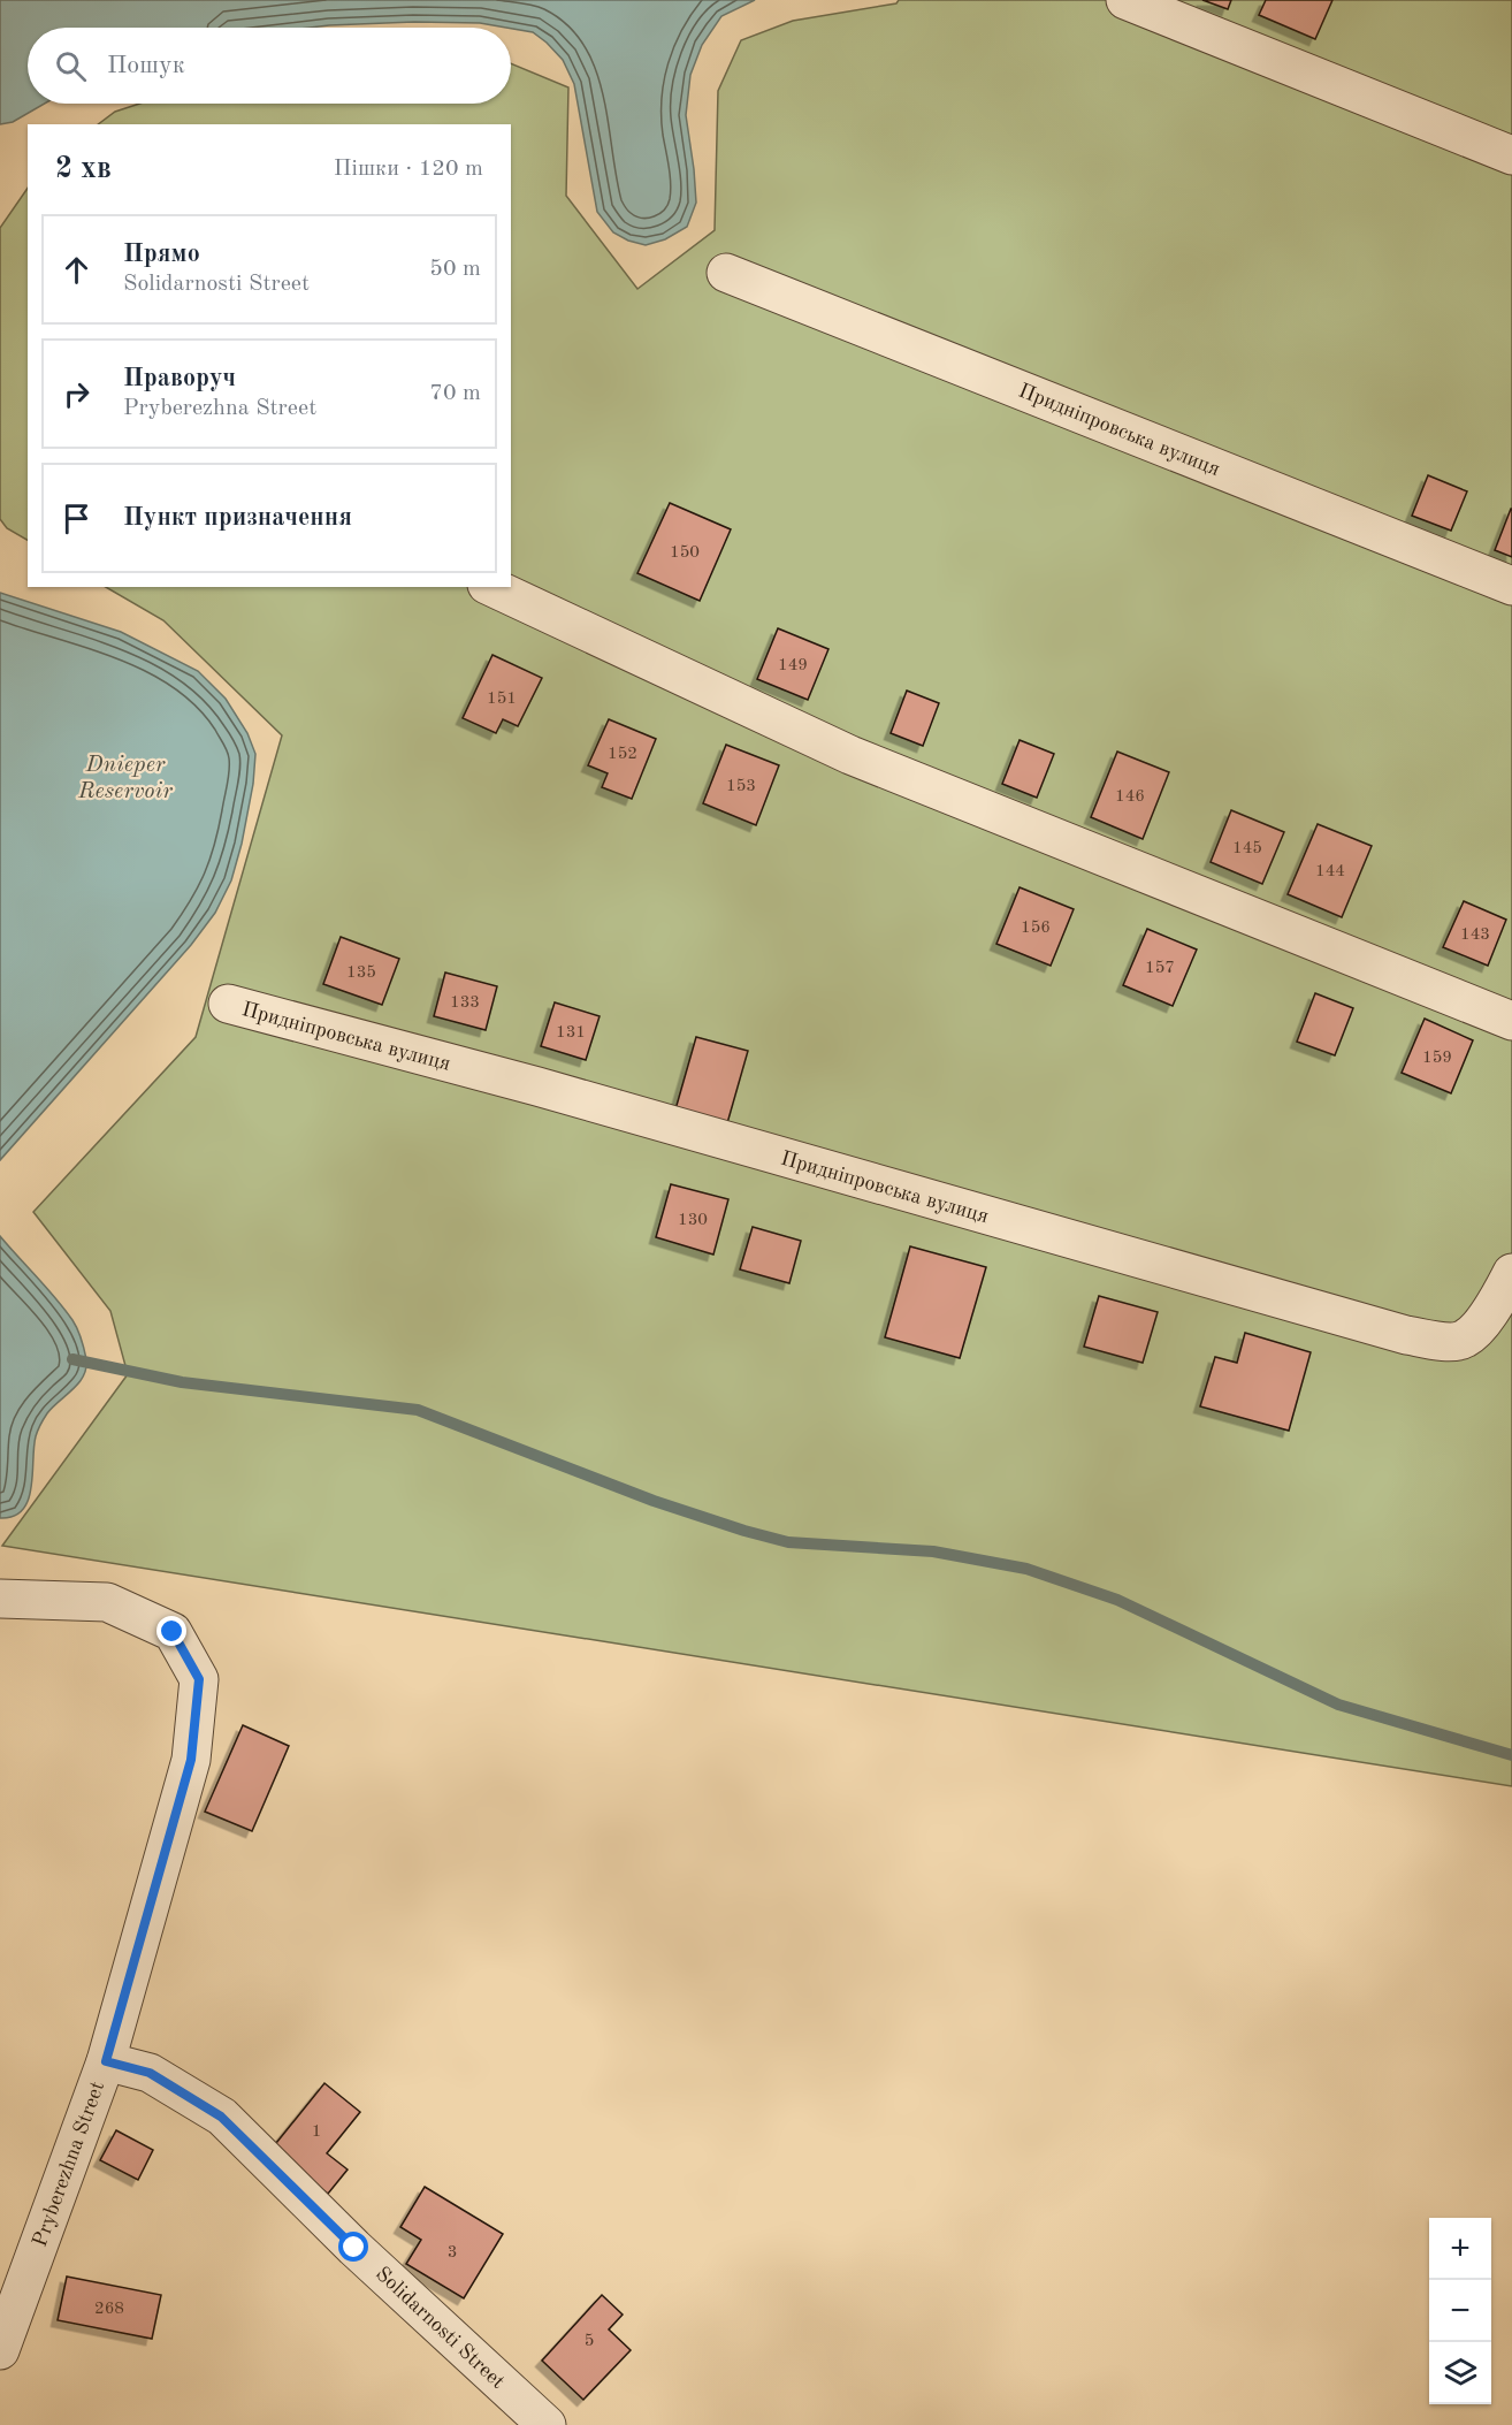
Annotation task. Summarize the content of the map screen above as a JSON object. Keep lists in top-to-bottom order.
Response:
{
  "streets": {
    "street": ["Придніпровська вулиця", "Pryberezhna Street", "Solidarnosti Street"]
  },
  "crossings": [
    ["Pryberezhna Street", "Solidarnosti Street"]
  ],
  "water": ["Dnieper Reservoir"],
  "house_numbers": [
    "150",
    "149",
    "151",
    "152",
    "153",
    "146",
    "145",
    "144",
    "156",
    "143",
    "157",
    "135",
    "133",
    "131",
    "159",
    "130",
    "1",
    "3",
    "268",
    "5"
  ],
  "page": {
    "search": "Пошук",
    "heading": ["2 хв", "Пішки · 120 m"],
    "list": [
      ["Прямо", "Solidarnosti Street", "50 m"],
      ["Праворуч", "Pryberezhna Street", "70 m"],
      "Пункт призначення"
    ],
    "map_buttons": ["+", "−"]
  }
}
